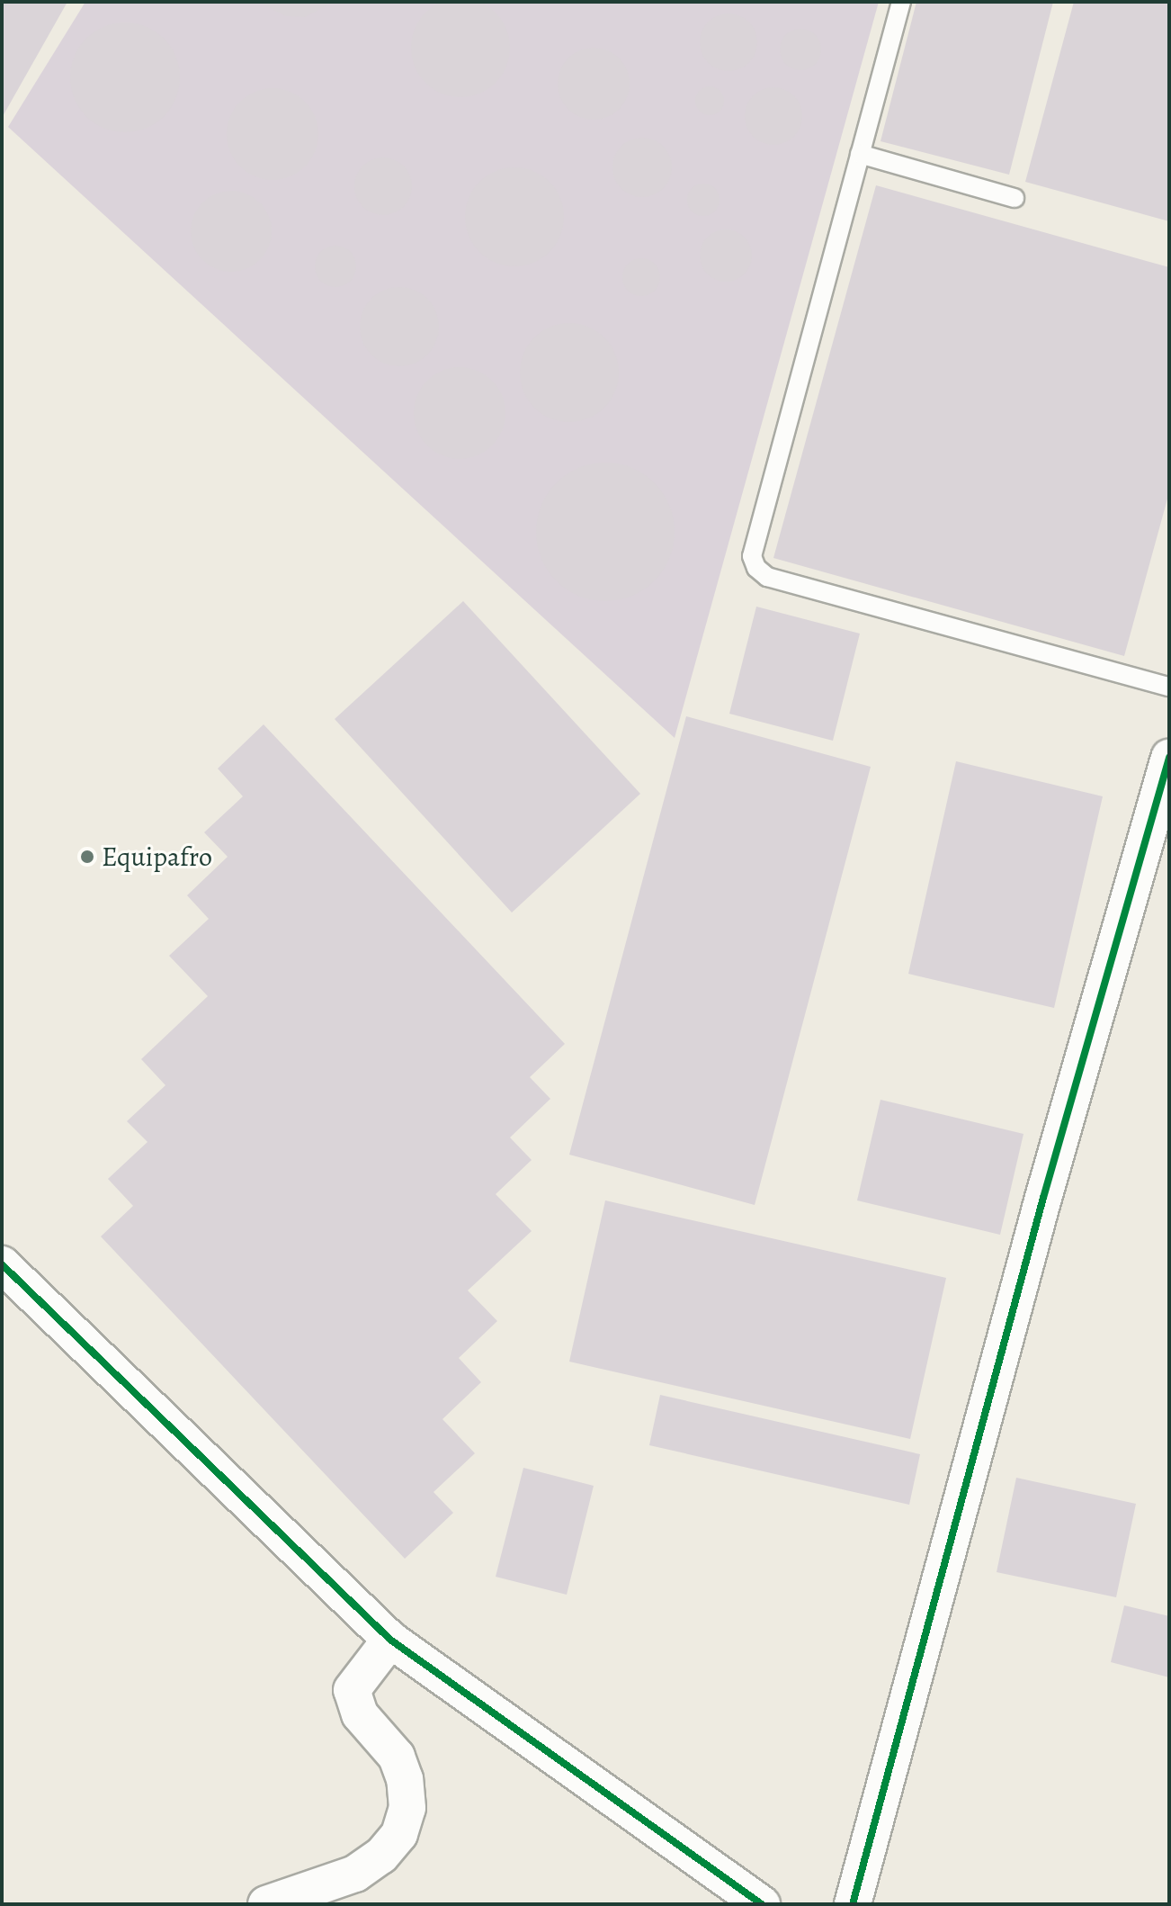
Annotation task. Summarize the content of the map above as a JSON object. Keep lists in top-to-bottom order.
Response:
{
  "places": ["Equipafro"]
}
